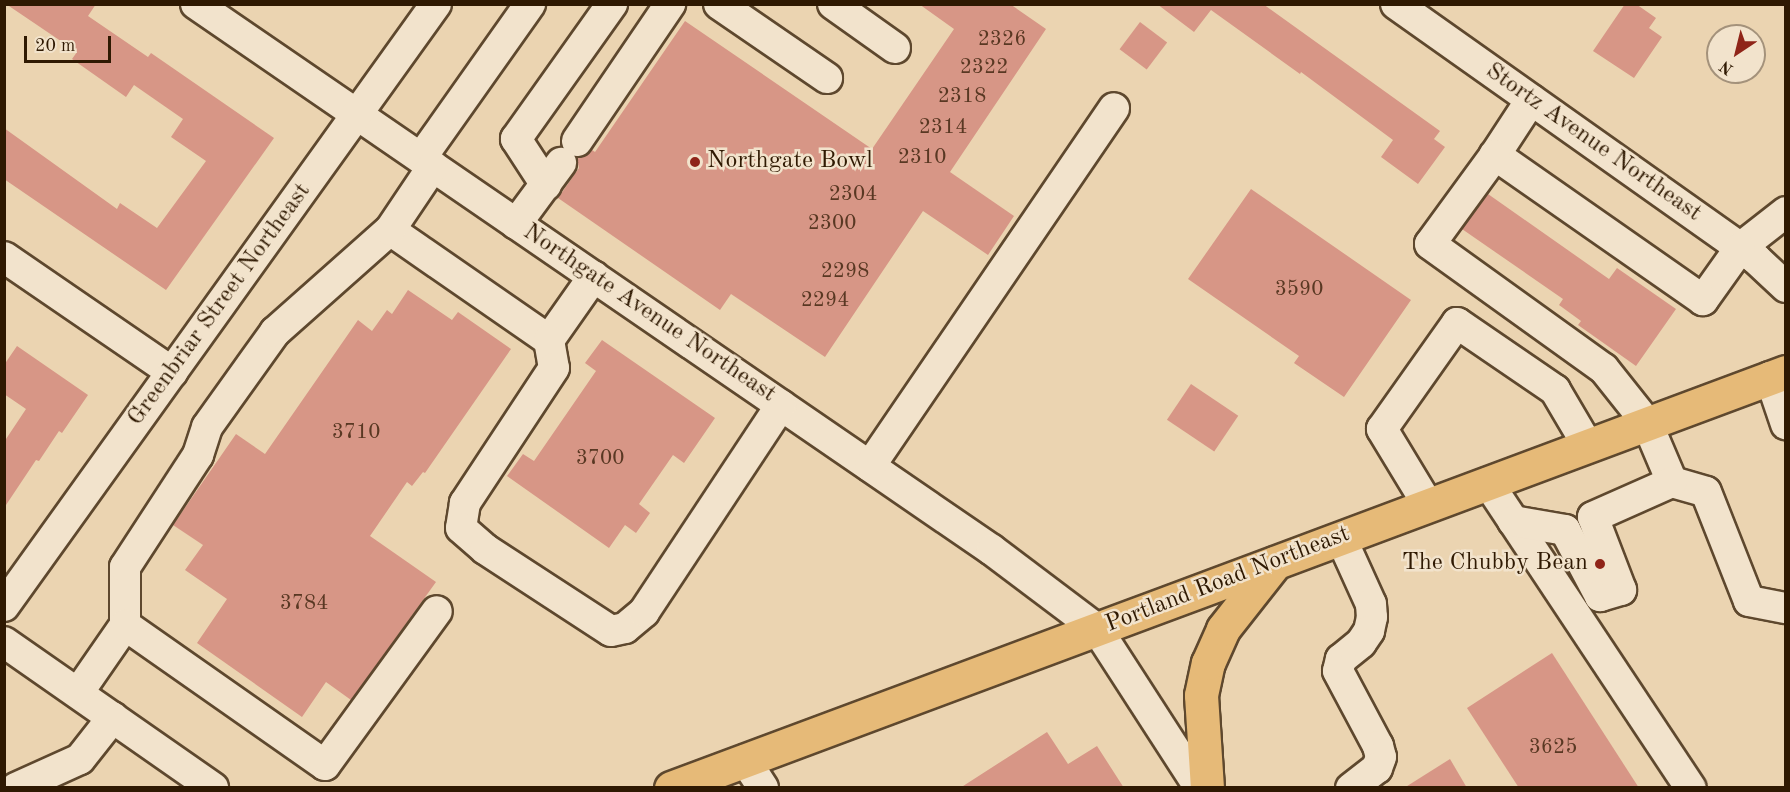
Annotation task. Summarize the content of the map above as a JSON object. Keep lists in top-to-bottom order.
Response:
{
  "streets": {
    "main road": ["Portland Road Northeast"],
    "street": ["Stortz Avenue Northeast", "Greenbriar Street Northeast", "Northgate Avenue Northeast"]
  },
  "crossings": [
    ["Greenbriar Street Northeast", "Northgate Avenue Northeast"],
    ["Northgate Avenue Northeast", "Portland Road Northeast"]
  ],
  "places": ["Northgate Bowl", "The Chubby Bean"],
  "house_numbers": [
    "2326",
    "2322",
    "2318",
    "2314",
    "2310",
    "2304",
    "2300",
    "2298",
    "3590",
    "2294",
    "3710",
    "3700",
    "3784",
    "3625"
  ],
  "scale_bar": "20 m",
  "north": "bottom left"
}
